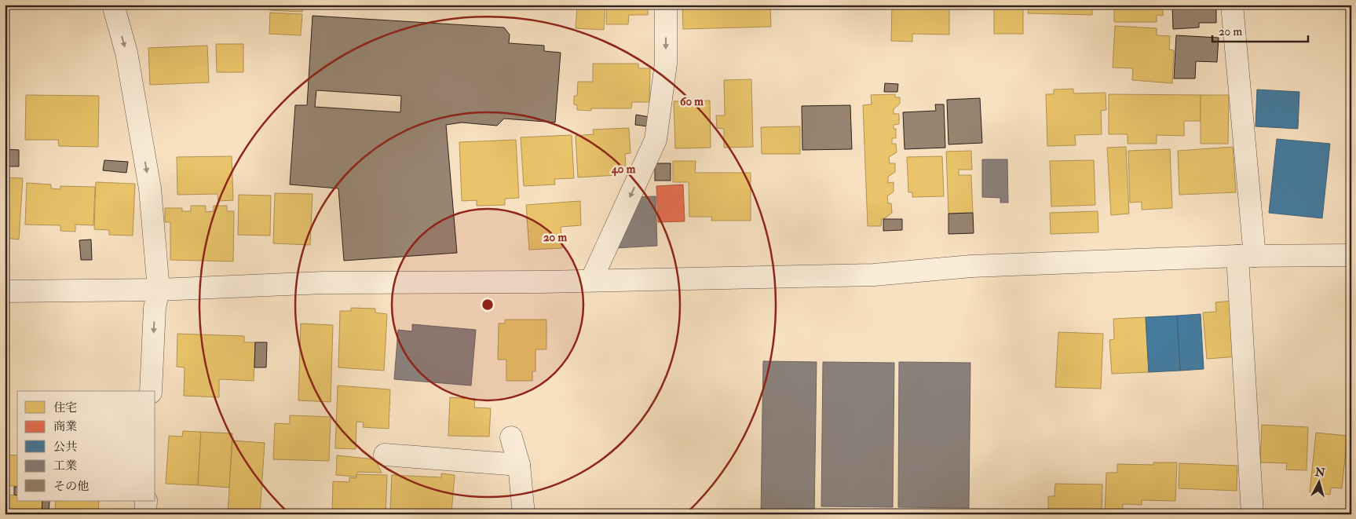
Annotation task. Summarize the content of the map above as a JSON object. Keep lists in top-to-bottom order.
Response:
{
  "legend": [
    "住宅",
    "商業",
    "公共",
    "工業",
    "その他"
  ],
  "scale_bar": "20 m",
  "north": "top",
  "rings": ["60 m", "40 m", "20 m"]
}
